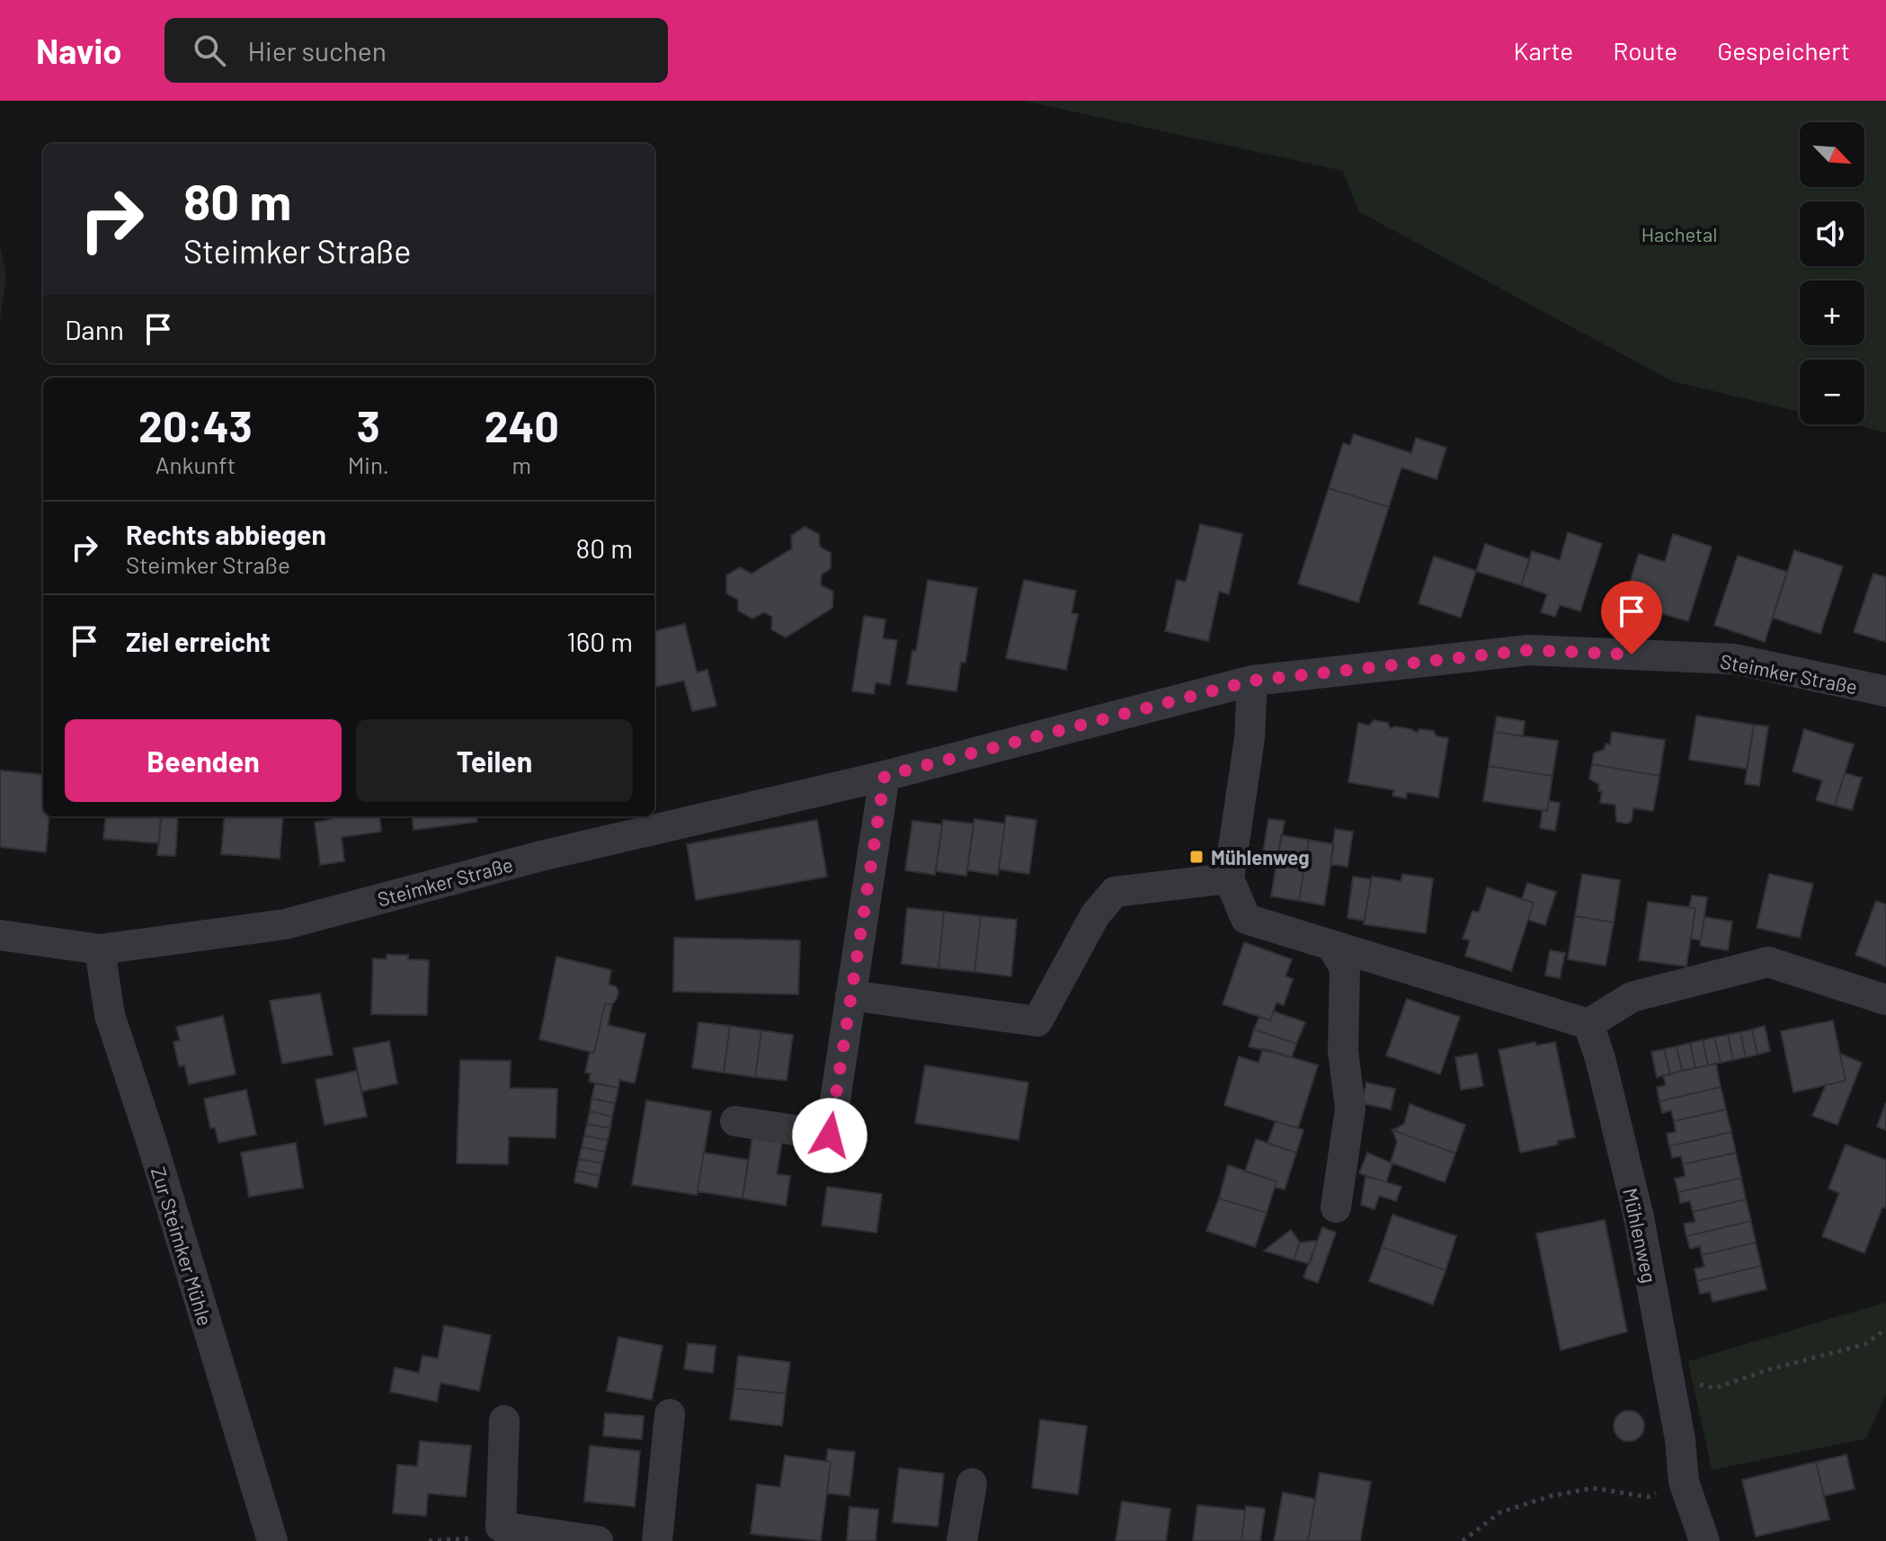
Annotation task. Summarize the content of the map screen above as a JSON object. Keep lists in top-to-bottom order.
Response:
{
  "streets": {
    "street": ["Steimker Straße", "Mühlenweg", "Zur Steimker Mühle"]
  },
  "crossings": [
    ["Steimker Straße", "Zur Steimker Mühle"]
  ],
  "parks": ["Hachetal"],
  "places": {
    "transit": ["Mühlenweg"]
  },
  "north": "bottom right",
  "page": {
    "header": "Navio",
    "search": "Hier suchen",
    "nav": ["Karte", "Route", "Gespeichert"],
    "map_buttons": ["+", "−"],
    "turn": ["80 m", "Steimker Straße"],
    "then": "Dann",
    "eta": [
      "20:43",
      "Ankunft",
      "3",
      "Min.",
      "240",
      "m"
    ],
    "list": [
      {
        "name": "Rechts abbiegen",
        "note": "Steimker Straße",
        "value": "80 m"
      },
      {
        "name": "Ziel erreicht",
        "value": "160 m"
      }
    ],
    "buttons": ["Beenden", "Teilen"]
  }
}
